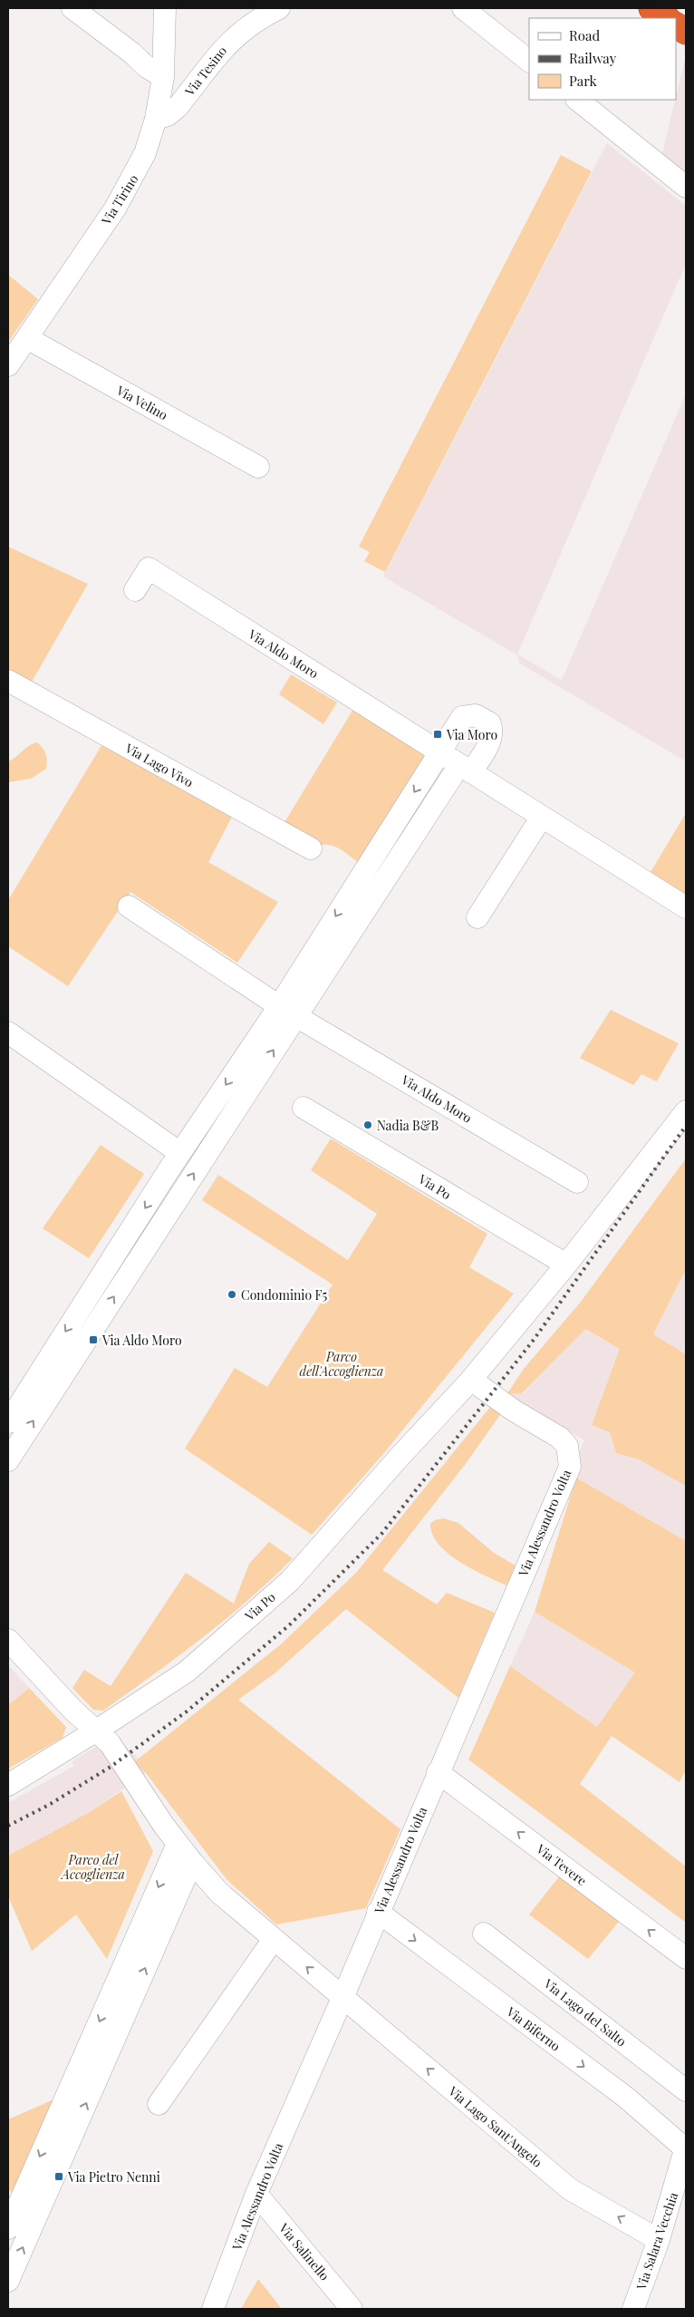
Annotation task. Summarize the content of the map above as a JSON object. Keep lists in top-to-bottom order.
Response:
{
  "streets": {
    "street": [
      "Via Tesino",
      "Via Tirino",
      "Via Velino",
      "Via Aldo Moro",
      "Via Lago Vivo",
      "Via Po",
      "Via Alessandro Volta",
      "Via Tevere",
      "Via Lago del Salto",
      "Via Biferno",
      "Via Lago Sant'Angelo",
      "Via Salara Vecchia",
      "Via Salinello"
    ]
  },
  "crossings": [
    ["Via Tesino", "Via Tirino"],
    ["Via Tirino", "Via Velino"],
    ["Via Po", "Via Alessandro Volta"],
    ["Via Alessandro Volta", "Via Tevere"],
    ["Via Alessandro Volta", "Via Biferno"],
    ["Via Alessandro Volta", "Via Lago Sant'Angelo"],
    ["Via Alessandro Volta", "Via Salinello"],
    ["Via Biferno", "Via Salara Vecchia"],
    ["Via Lago Sant'Angelo", "Via Salara Vecchia"]
  ],
  "one_way": ["Via Tevere", "Via Biferno", "Via Lago Sant'Angelo"],
  "parks": ["Parco dell'Accoglienza", "Parco del Accoglienza"],
  "places": {
    "transit": ["Via Moro", "Via Aldo Moro", "Via Pietro Nenni"],
    "other": ["Nadia B&B", "Condominio F5"]
  },
  "legend": ["Road", "Railway", "Park"]
}
